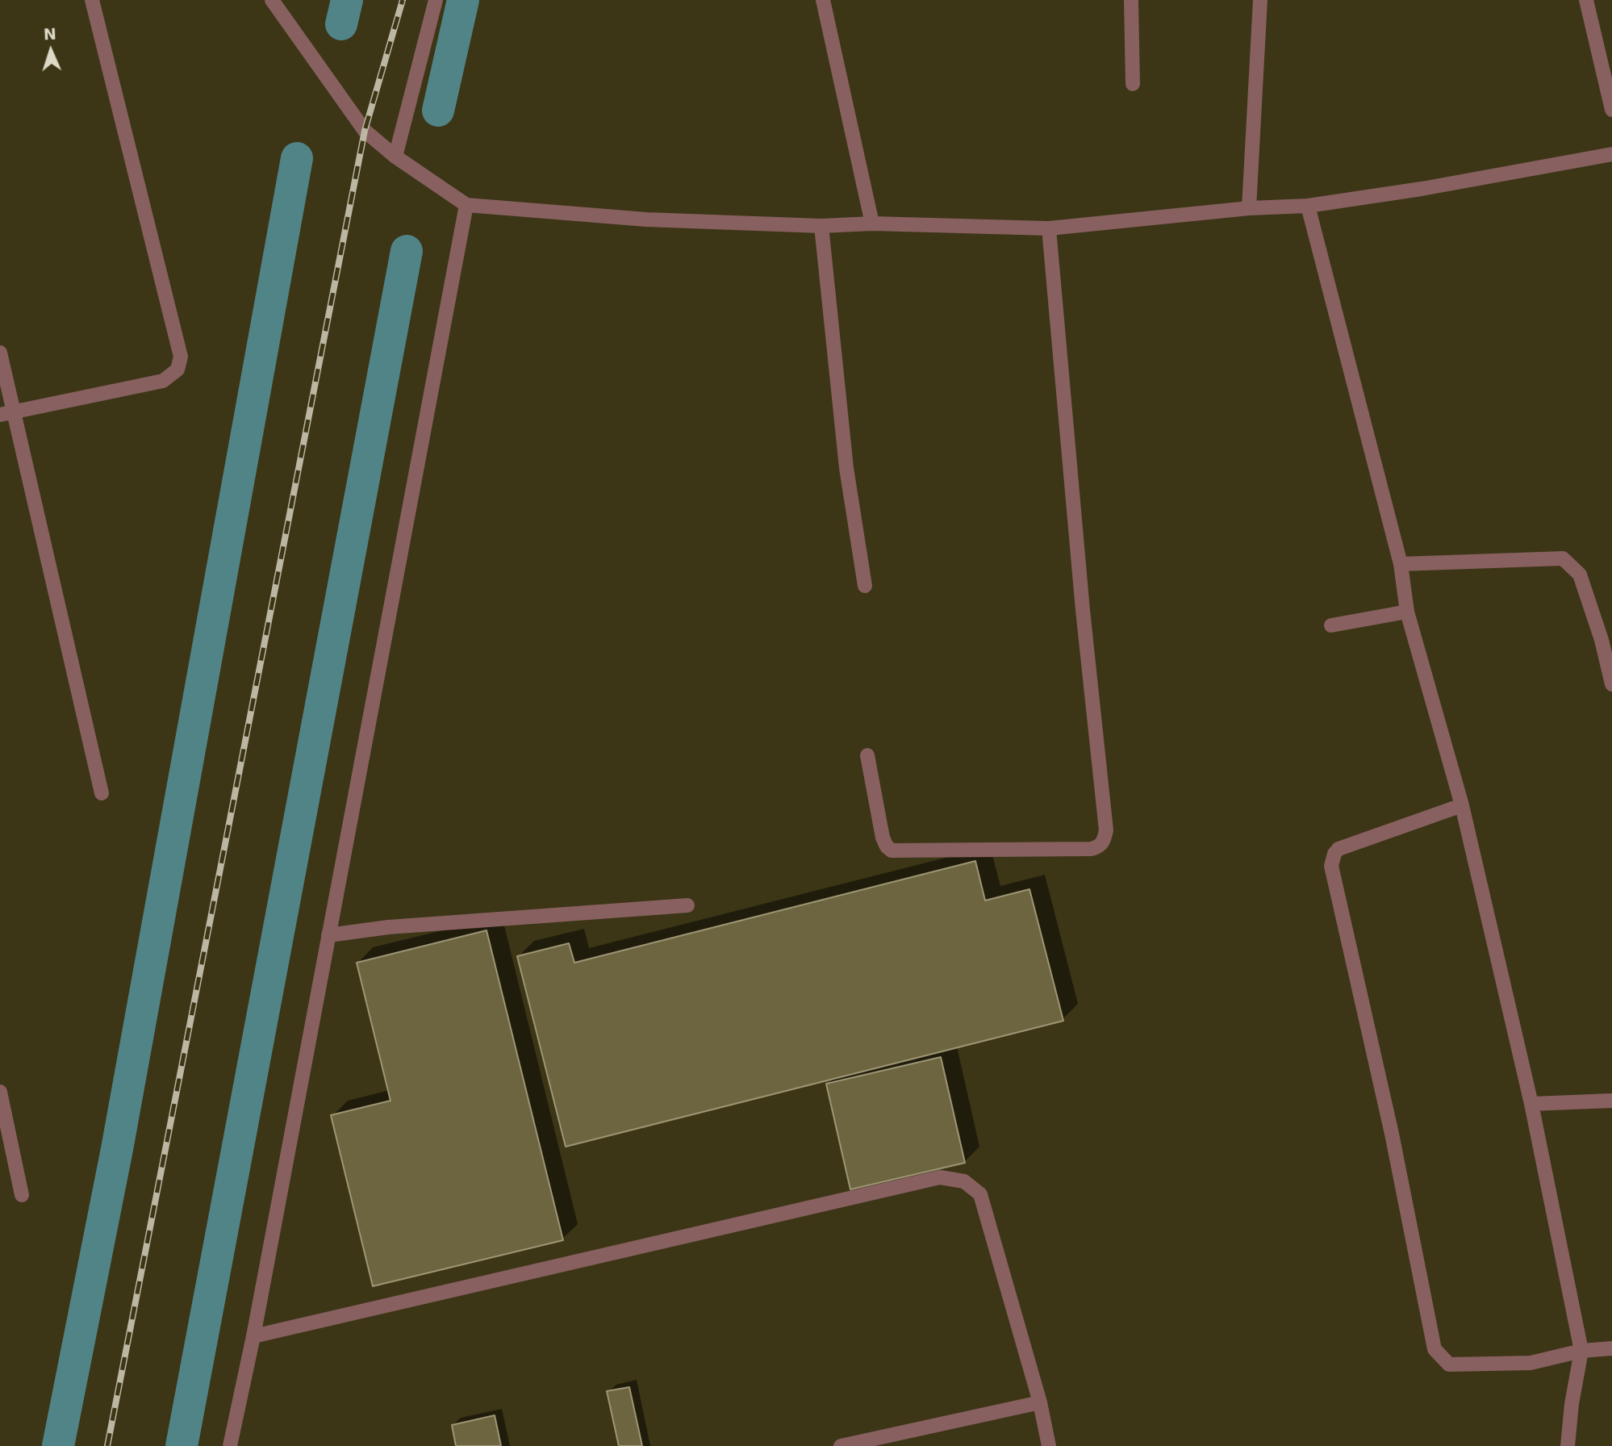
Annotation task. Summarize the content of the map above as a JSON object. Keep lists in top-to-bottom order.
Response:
{
  "north": "top"
}
